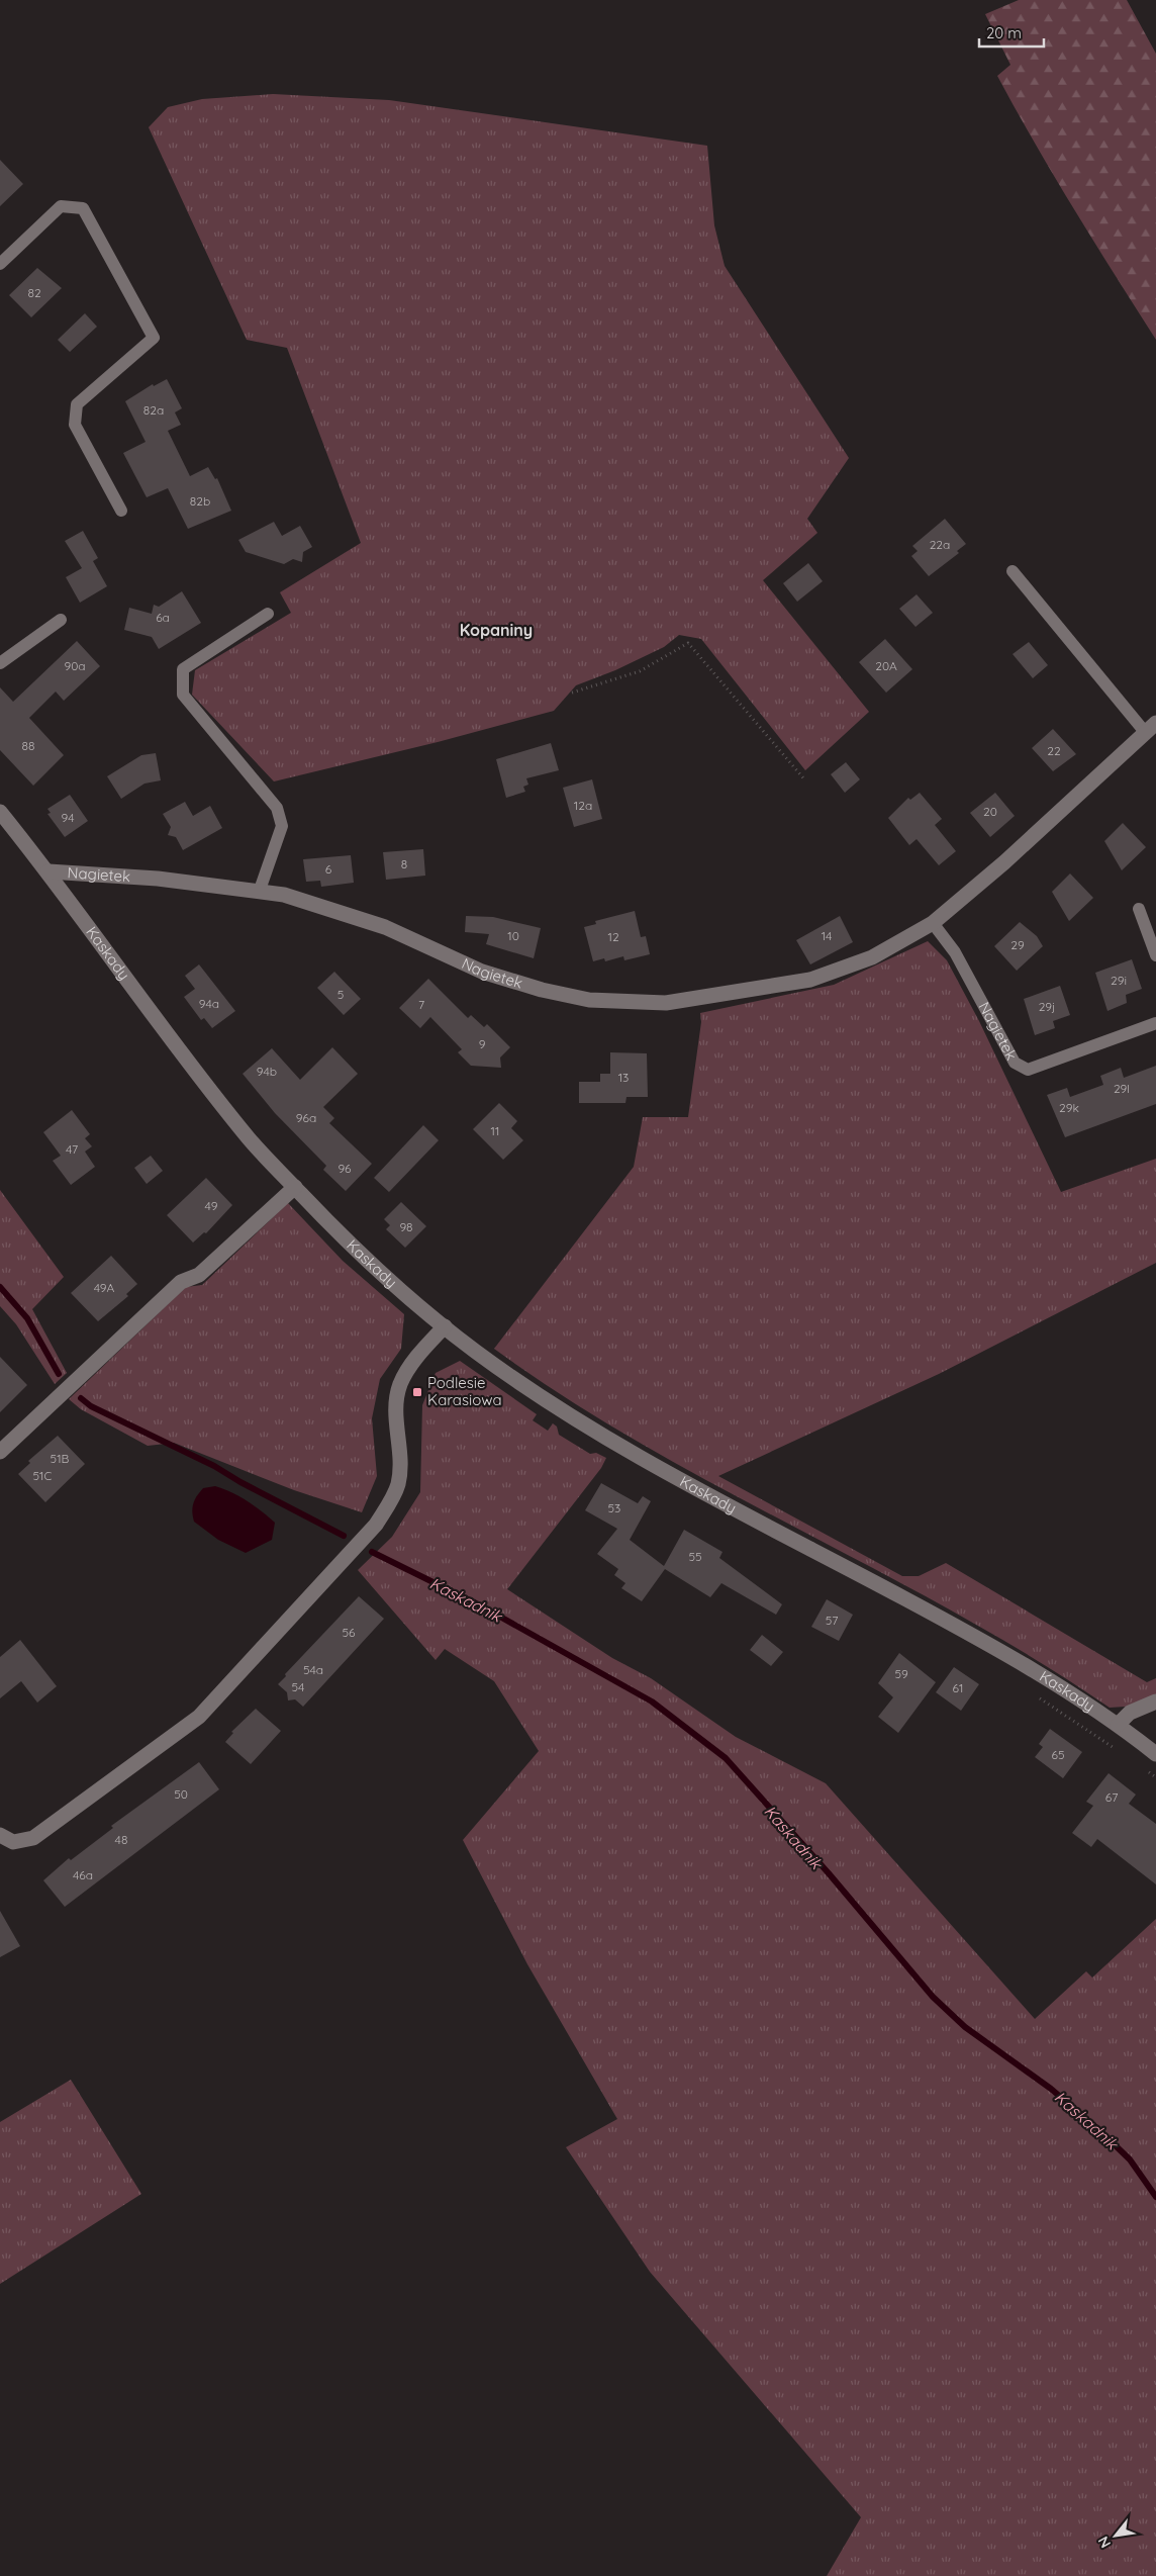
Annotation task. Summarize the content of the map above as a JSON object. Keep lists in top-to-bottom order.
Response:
{
  "streets": {
    "street": ["Nagietek", "Kaskady"]
  },
  "crossings": [
    ["Nagietek", "Kaskady"]
  ],
  "districts": ["Kopaniny"],
  "water": ["Kaskadnik"],
  "places": {
    "transit": ["Podlesie Karasiowa"]
  },
  "house_numbers": [
    "82",
    "82a",
    "82b",
    "22a",
    "6a",
    "90a",
    "20A",
    "88",
    "22",
    "12a",
    "20",
    "94",
    "8",
    "6",
    "10",
    "14",
    "12",
    "29",
    "29i",
    "5",
    "94a",
    "7",
    "29j",
    "9",
    "94b",
    "13",
    "29l",
    "29k",
    "96a",
    "11",
    "47",
    "96",
    "49",
    "98",
    "49A",
    "51B",
    "51C",
    "53",
    "55",
    "57",
    "56",
    "54a",
    "59",
    "54",
    "61",
    "65",
    "50",
    "67",
    "48",
    "46a"
  ],
  "scale_bar": "20 m",
  "north": "bottom left"
}
